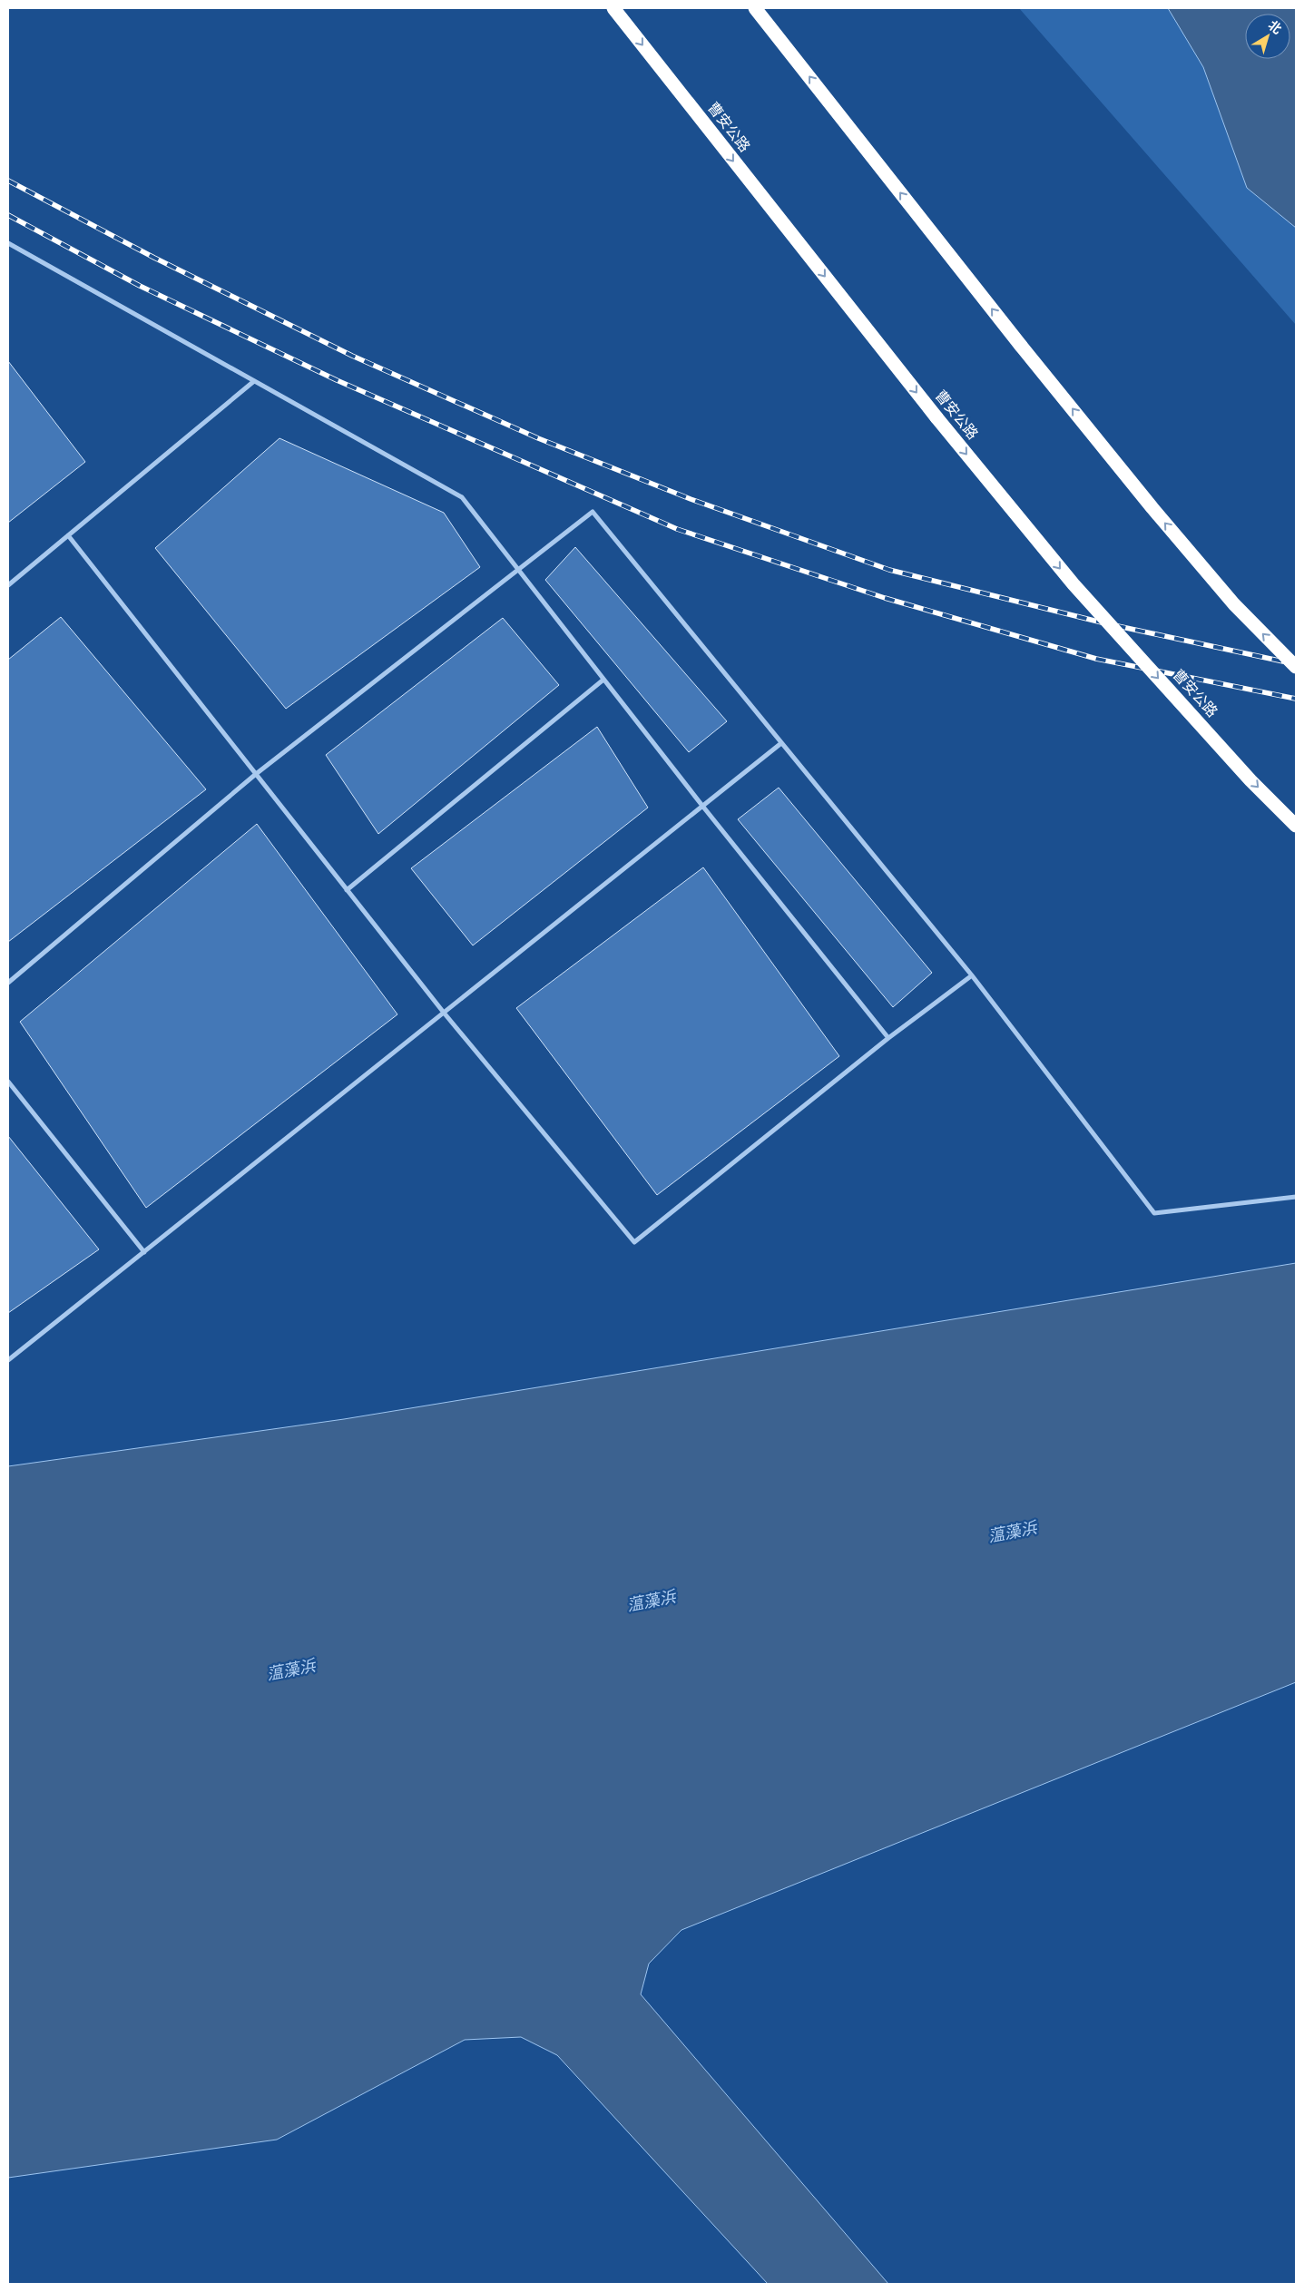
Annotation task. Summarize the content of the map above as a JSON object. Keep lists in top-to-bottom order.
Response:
{
  "streets": {
    "highway": ["曹安公路"]
  },
  "water": ["蕰藻浜"],
  "north": "top right"
}
